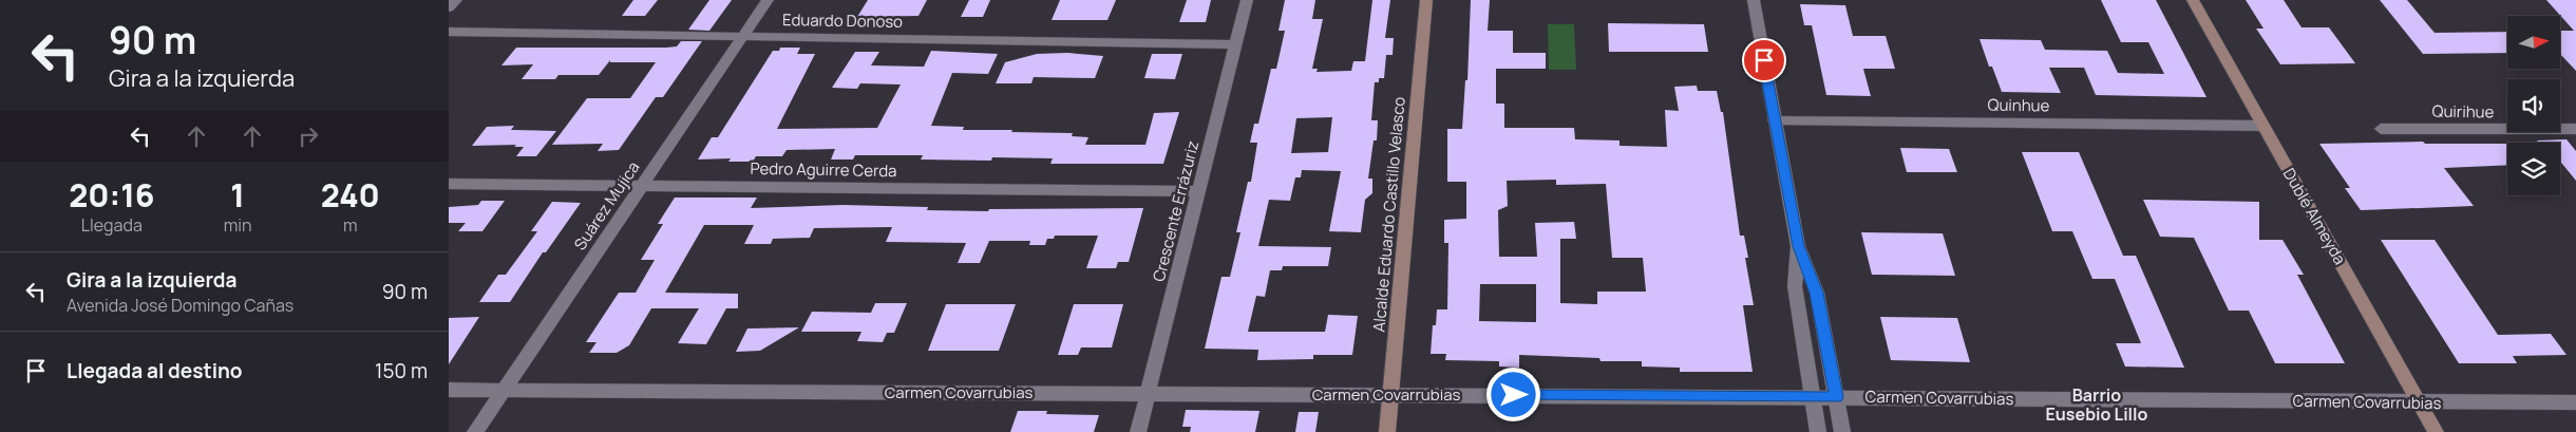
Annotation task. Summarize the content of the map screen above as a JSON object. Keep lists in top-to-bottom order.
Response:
{
  "streets": {
    "main road": ["Alcalde Eduardo Castillo Velasco", "Dublé Almeyda"],
    "street": [
      "Eduardo Donoso",
      "Quinhue",
      "Quirihue",
      "Pedro Aguirre Cerda",
      "Suárez Mujica",
      "Crescente Errázuriz",
      "Carmen Covarrubias"
    ]
  },
  "crossings": [
    ["Eduardo Donoso", "Suárez Mujica"],
    ["Eduardo Donoso", "Crescente Errázuriz"],
    ["Quinhue", "Dublé Almeyda"],
    ["Pedro Aguirre Cerda", "Suárez Mujica"],
    ["Pedro Aguirre Cerda", "Crescente Errázuriz"],
    ["Suárez Mujica", "Carmen Covarrubias"],
    ["Crescente Errázuriz", "Carmen Covarrubias"],
    ["Alcalde Eduardo Castillo Velasco", "Carmen Covarrubias"],
    ["Dublé Almeyda", "Carmen Covarrubias"]
  ],
  "districts": ["Barrio Eusebio Lillo"],
  "north": "right",
  "page": {
    "turn": ["90 m", "Gira a la izquierda"],
    "eta": [
      "20:16",
      "Llegada",
      "1",
      "min",
      "240",
      "m"
    ],
    "list": [
      {
        "name": "Gira a la izquierda",
        "note": "Avenida José Domingo Cañas",
        "value": "90 m"
      },
      {
        "name": "Llegada al destino",
        "value": "150 m"
      }
    ]
  }
}
